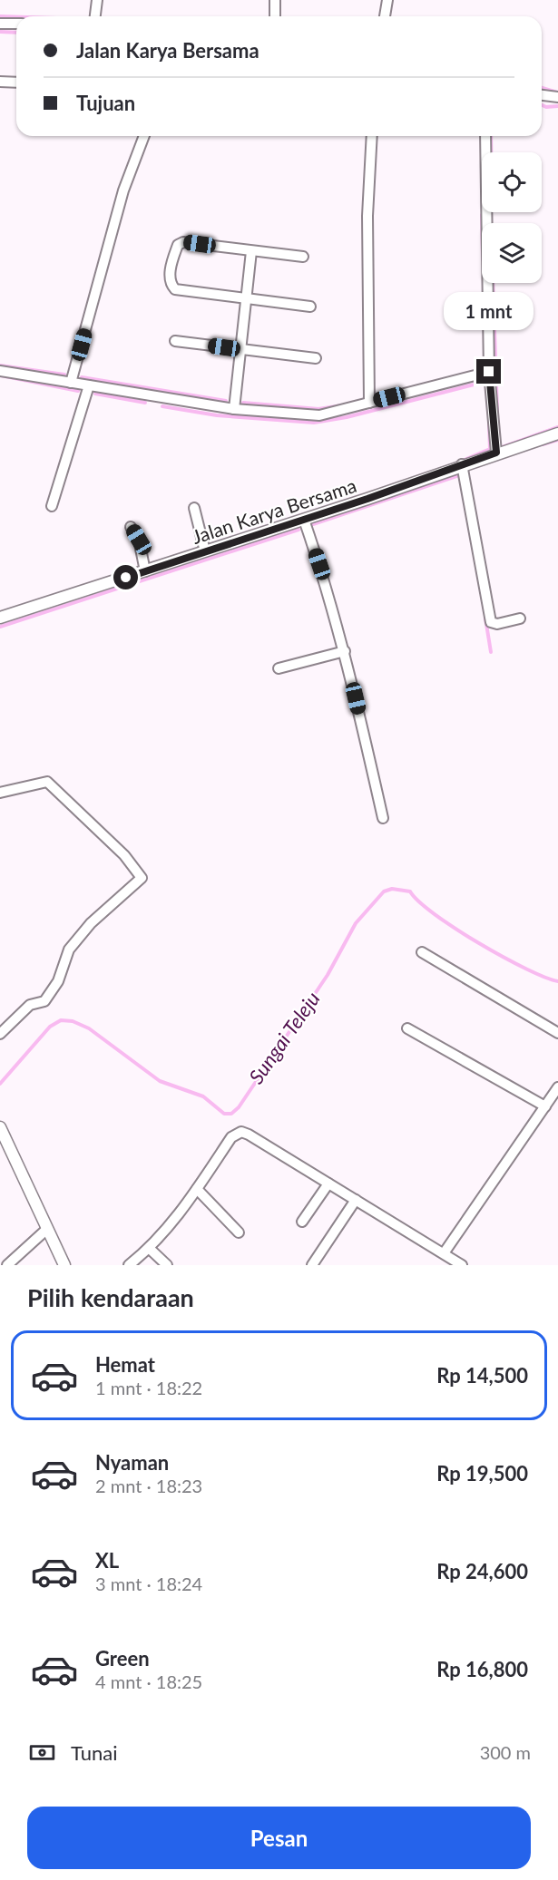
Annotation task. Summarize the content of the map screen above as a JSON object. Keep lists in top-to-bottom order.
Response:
{
  "streets": {
    "street": ["Jalan Karya Bersama"]
  },
  "water": ["Sungai Teleju"],
  "page": {
    "banner": ["Jalan Karya Bersama", "Tujuan"],
    "bubble": "1 mnt",
    "heading": "Pilih kendaraan",
    "list": [
      {
        "name": "Hemat",
        "note": "1 mnt · 18:22",
        "value": "Rp 14,500"
      },
      {
        "name": "Nyaman",
        "note": "2 mnt · 18:23",
        "value": "Rp 19,500"
      },
      {
        "name": "XL",
        "note": "3 mnt · 18:24",
        "value": "Rp 24,600"
      },
      {
        "name": "Green",
        "note": "4 mnt · 18:25",
        "value": "Rp 16,800"
      }
    ],
    "pay": ["Tunai", "300 m"],
    "buttons": "Pesan"
  }
}
